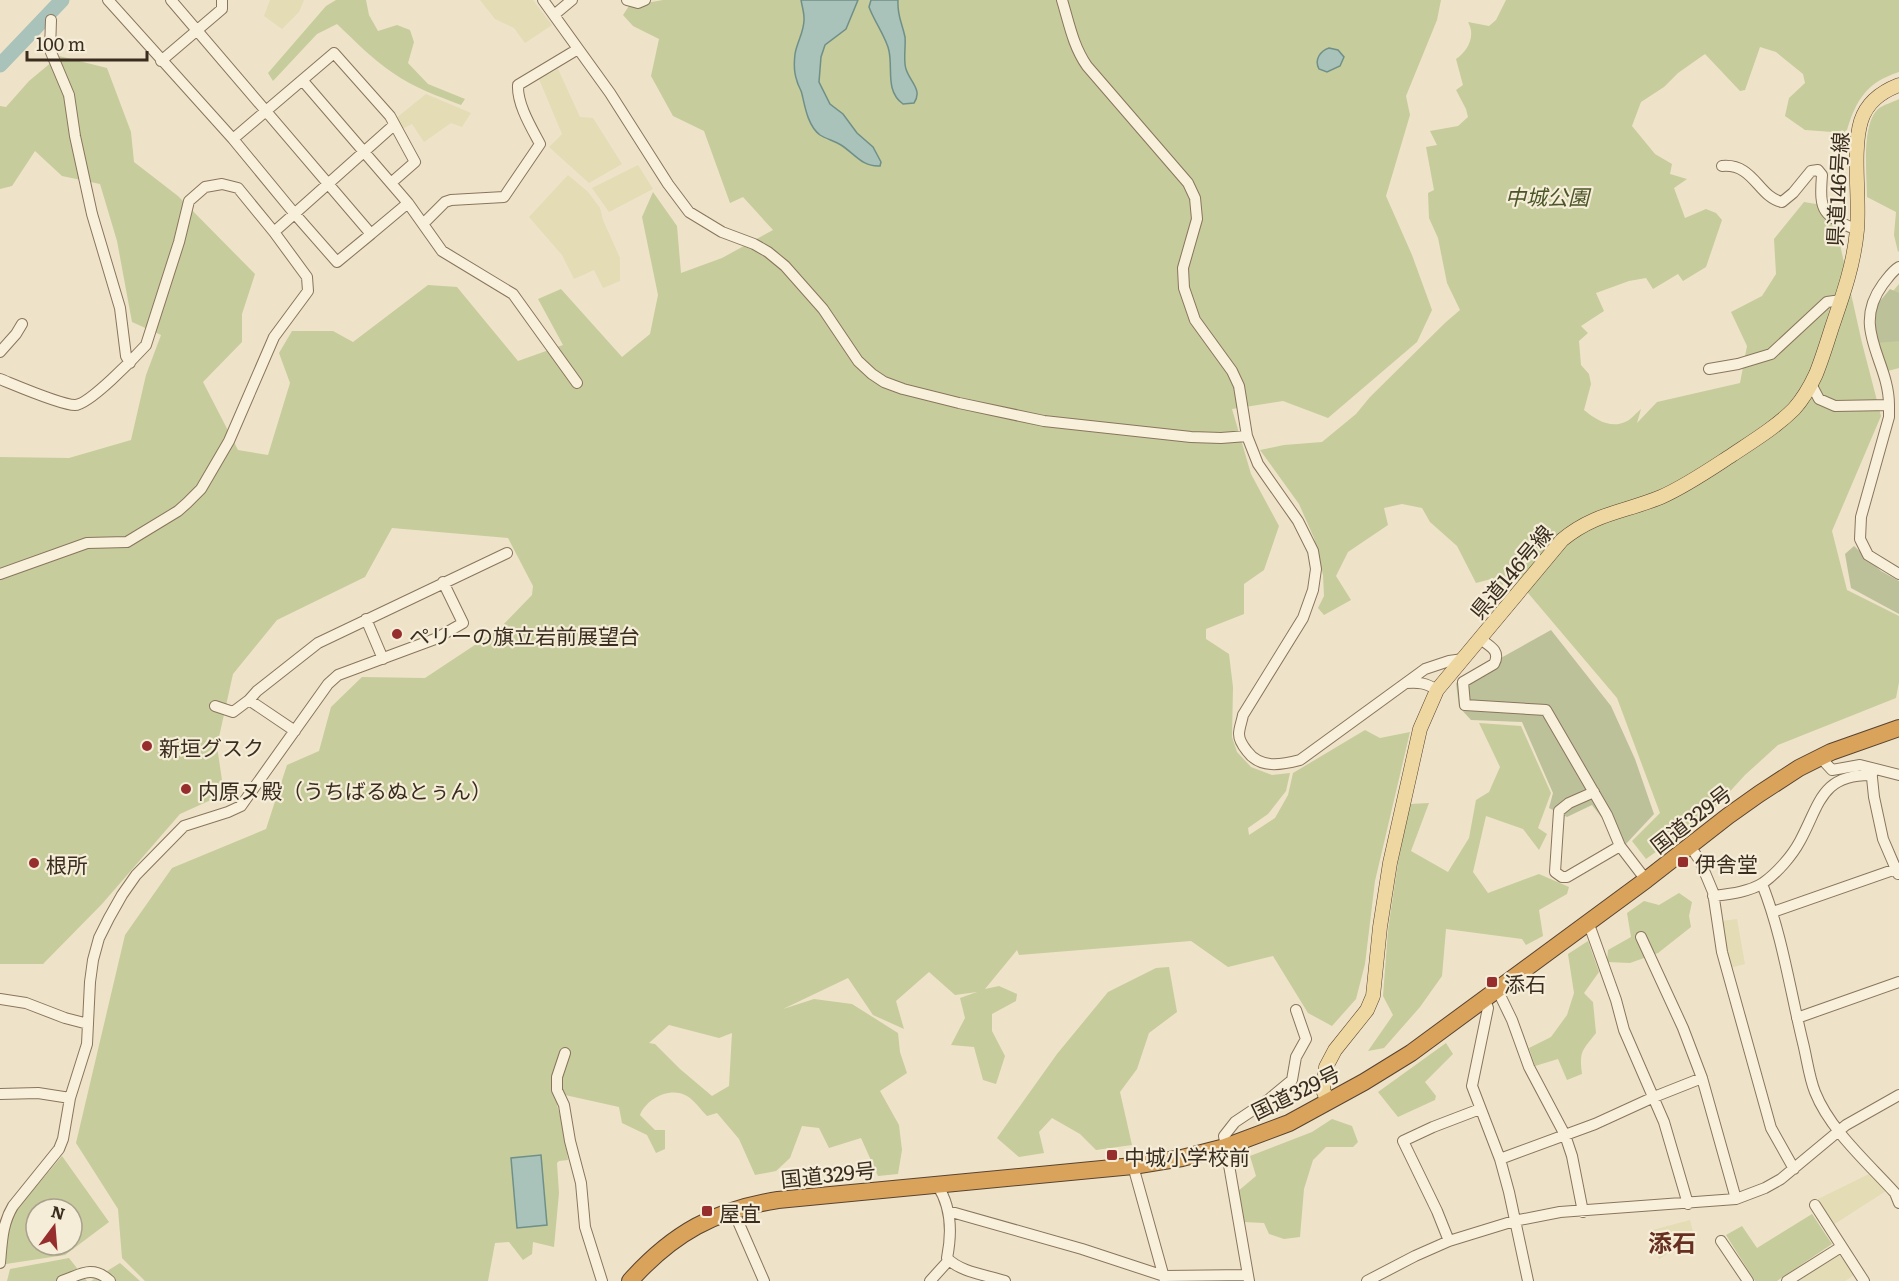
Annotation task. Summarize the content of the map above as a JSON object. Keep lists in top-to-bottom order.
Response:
{
  "streets": {
    "highway": ["国道329号"],
    "main road": ["県道146号線"]
  },
  "crossings": [
    ["県道146号線", "国道329号"]
  ],
  "districts": ["添石"],
  "parks": ["中城公園"],
  "places": {
    "other": [
      "ペリーの旗立岩前展望台",
      "新垣グスク",
      "内原ヌ殿（うちばるぬとぅん）",
      "根所"
    ],
    "transit": [
      "伊舎堂",
      "添石",
      "中城小学校前",
      "屋宜"
    ]
  },
  "scale_bar": "100 m",
  "north": "top"
}
